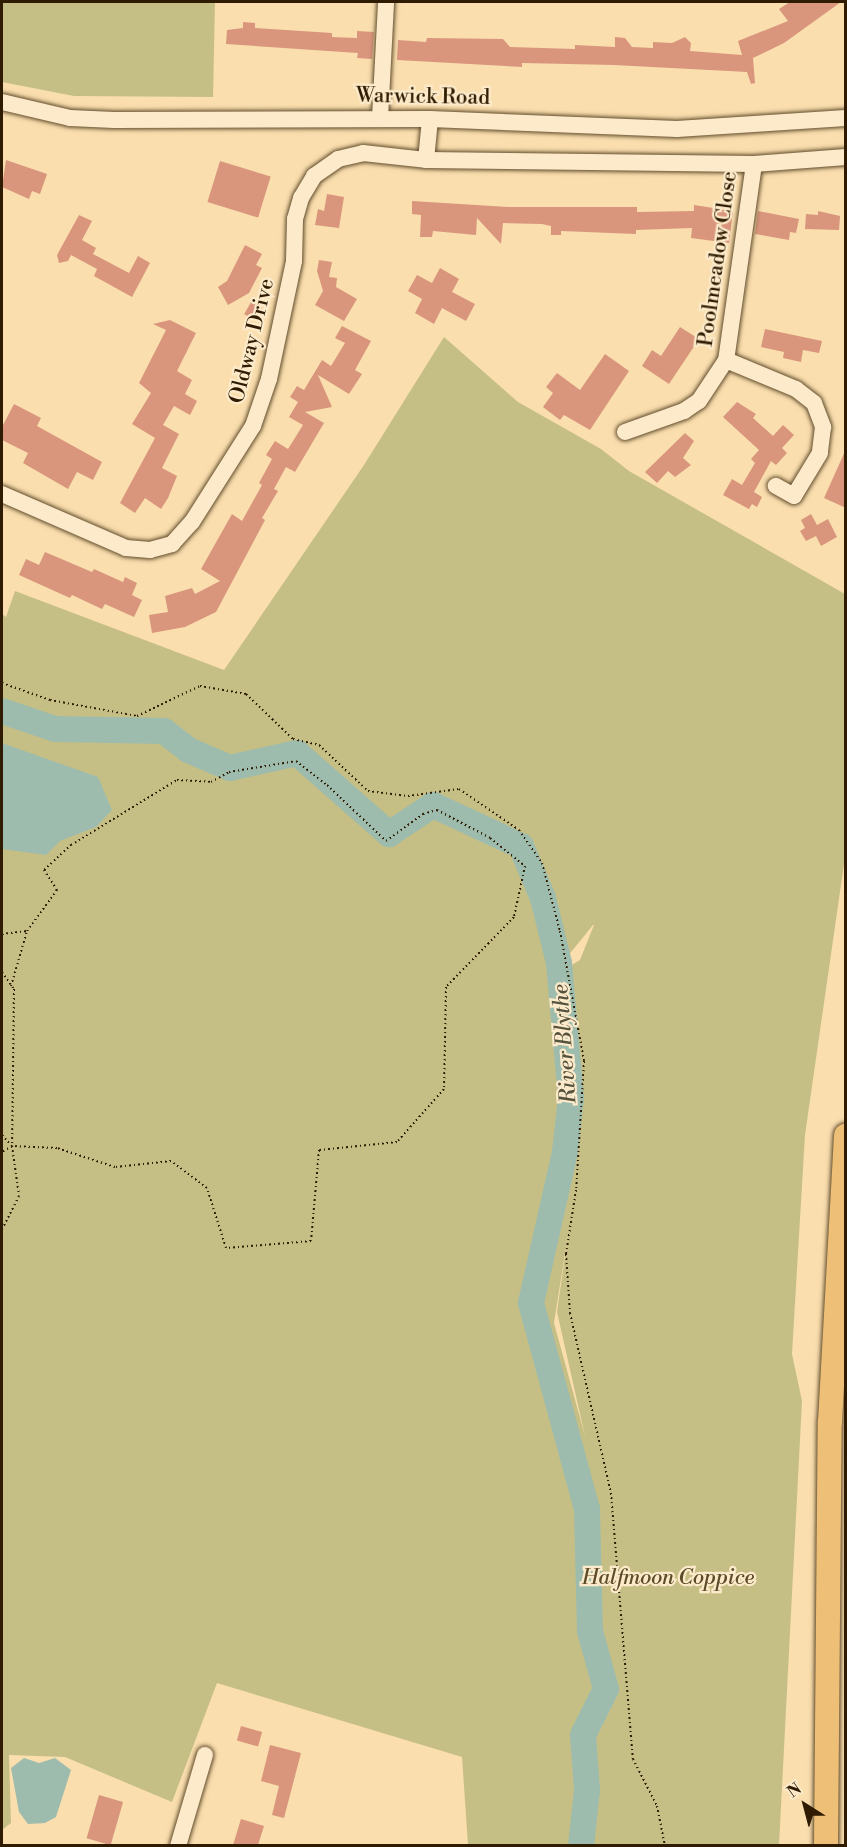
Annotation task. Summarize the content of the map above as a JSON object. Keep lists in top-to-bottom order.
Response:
{
  "streets": {
    "street": ["Warwick Road", "Poolmeadow Close", "Oldway Drive"]
  },
  "water": ["River Blythe"],
  "parks": ["Halfmoon Coppice"],
  "north": "top left"
}
